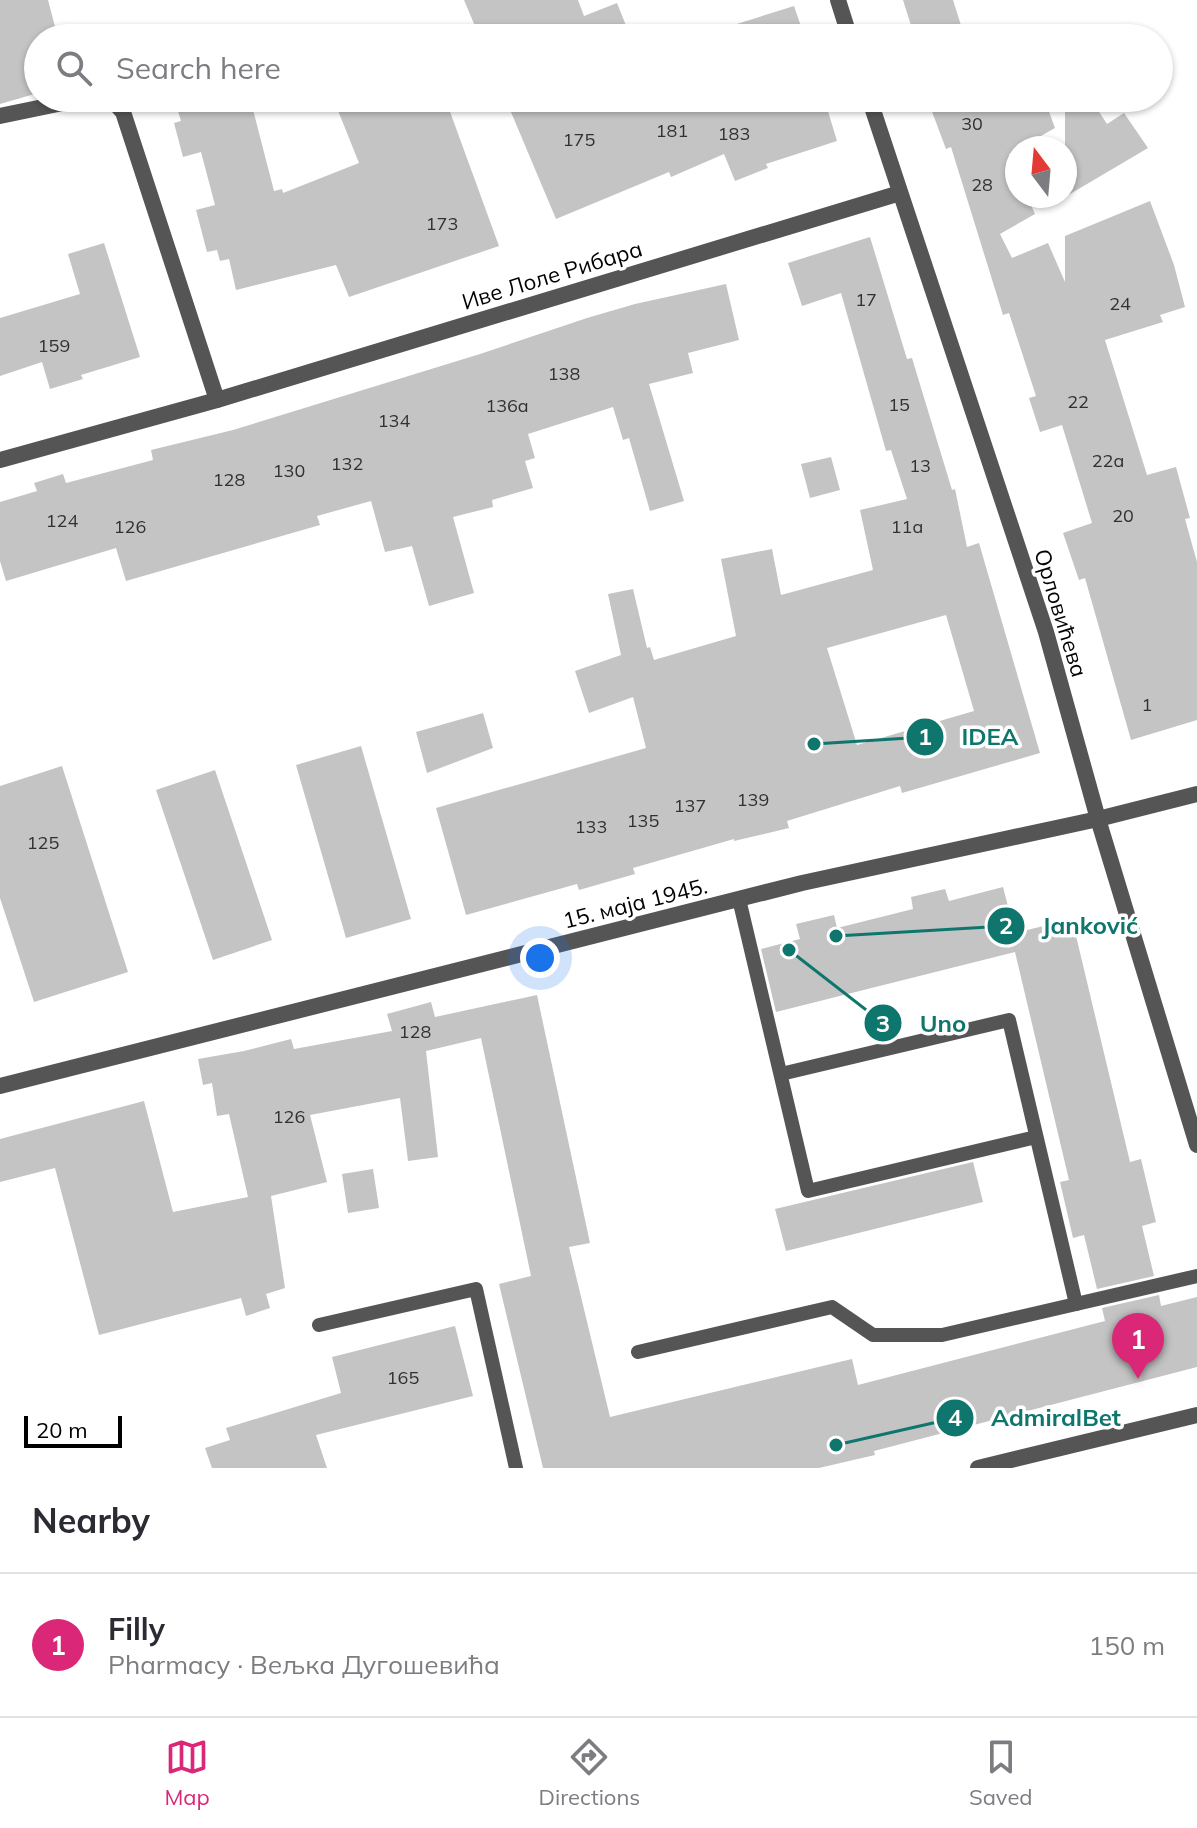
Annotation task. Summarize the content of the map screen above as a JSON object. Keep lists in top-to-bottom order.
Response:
{
  "streets": {
    "street": ["Иве Лоле Рибара", "Орловићева", "15. маја 1945."]
  },
  "crossings": [
    ["Иве Лоле Рибара", "Орловићева"],
    ["Орловићева", "15. маја 1945."]
  ],
  "places": [
    "IDEA",
    "Janković",
    "Uno",
    "AdmiralBet"
  ],
  "house_numbers": [
    "30",
    "181",
    "183",
    "175",
    "28",
    "173",
    "17",
    "24",
    "159",
    "138",
    "22",
    "15",
    "136a",
    "134",
    "22a",
    "132",
    "13",
    "130",
    "128",
    "20",
    "124",
    "126",
    "11a",
    "1",
    "139",
    "137",
    "135",
    "133",
    "125",
    "128",
    "126",
    "165"
  ],
  "scale_bar": "20 m",
  "north": "top",
  "page": {
    "search": "Search here",
    "pins": "1",
    "scale": "20 m",
    "heading": "Nearby",
    "list": [
      {
        "mark": "1",
        "name": "Filly",
        "note": "Pharmacy · Вељка Дугошевића",
        "value": "150 m"
      }
    ],
    "nav": ["Map", "Directions", "Saved"]
  }
}
